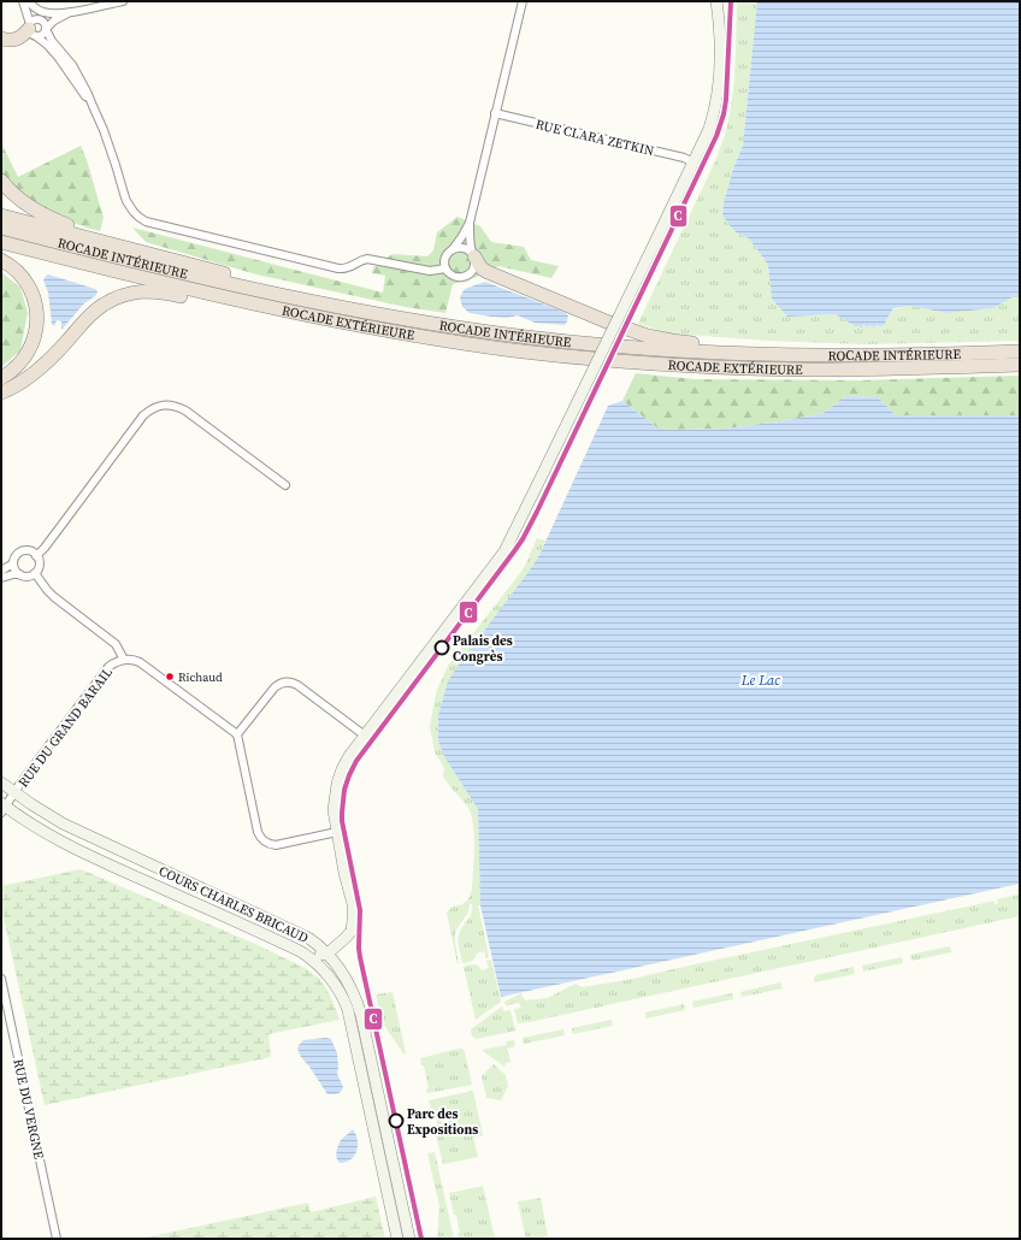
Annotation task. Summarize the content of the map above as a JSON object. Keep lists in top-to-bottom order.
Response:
{
  "streets": {
    "highway": ["ROCADE INTÉRIEURE", "ROCADE EXTÉRIEURE"],
    "main road": ["COURS CHARLES BRICAUD"],
    "street": ["RUE CLARA ZETKIN", "RUE DU GRAND BARAIL", "RUE DU VERGNE"]
  },
  "crossings": [
    ["RUE DU GRAND BARAIL", "COURS CHARLES BRICAUD"]
  ],
  "water": ["Le Lac"],
  "places": ["Palais des Congrès", "Richaud", "Parc des Expositions"],
  "lines": ["transit line C"]
}
